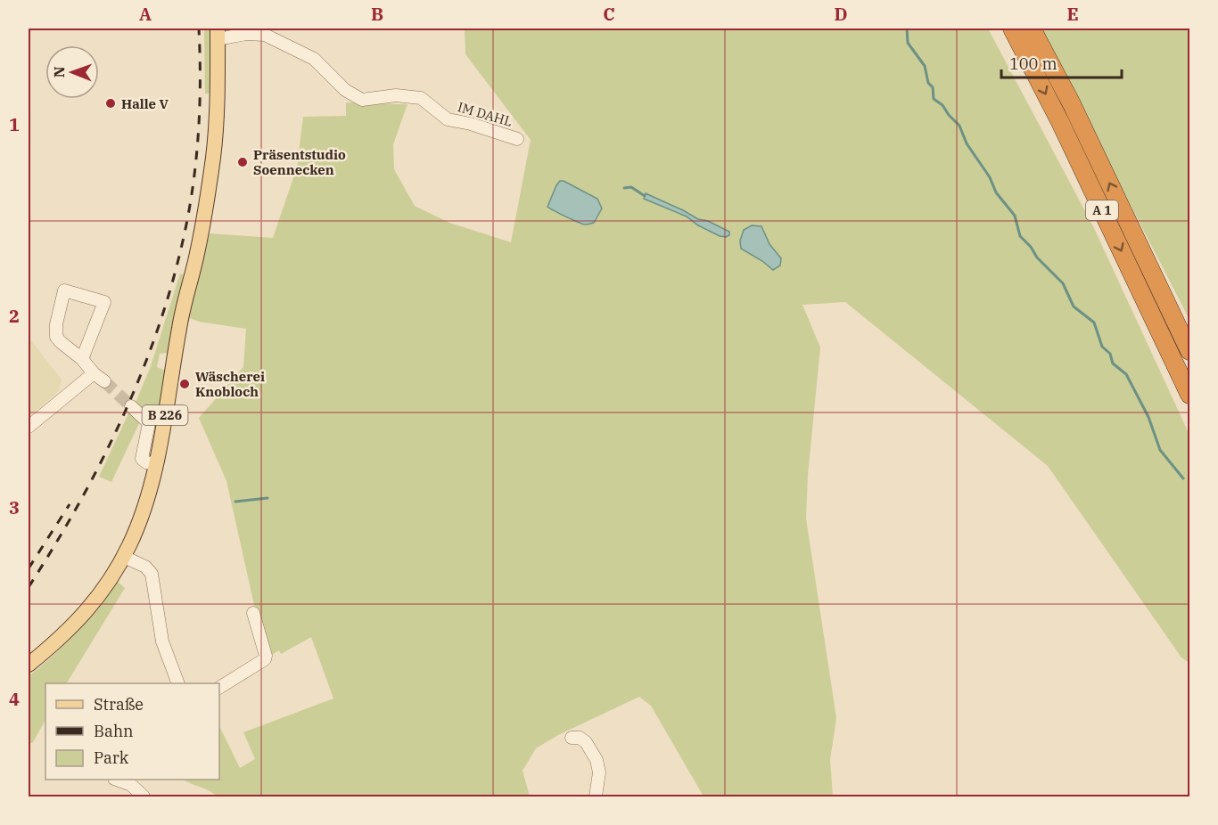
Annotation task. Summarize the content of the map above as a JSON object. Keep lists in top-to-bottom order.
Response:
{
  "streets": {
    "highway": ["A 1"],
    "main road": ["B 226"],
    "street": ["IM DAHL"]
  },
  "crossings": [
    ["IM DAHL", "B 226"]
  ],
  "places": ["Halle V", "Präsentstudio Soennecken", "Wäscherei Knobloch"],
  "legend": ["Straße", "Bahn", "Park"],
  "scale_bar": "100 m",
  "north": "left",
  "grid": {
    "columns": [
      "A",
      "B",
      "C",
      "D",
      "E"
    ],
    "rows": [
      "1",
      "2",
      "3",
      "4"
    ]
  }
}
